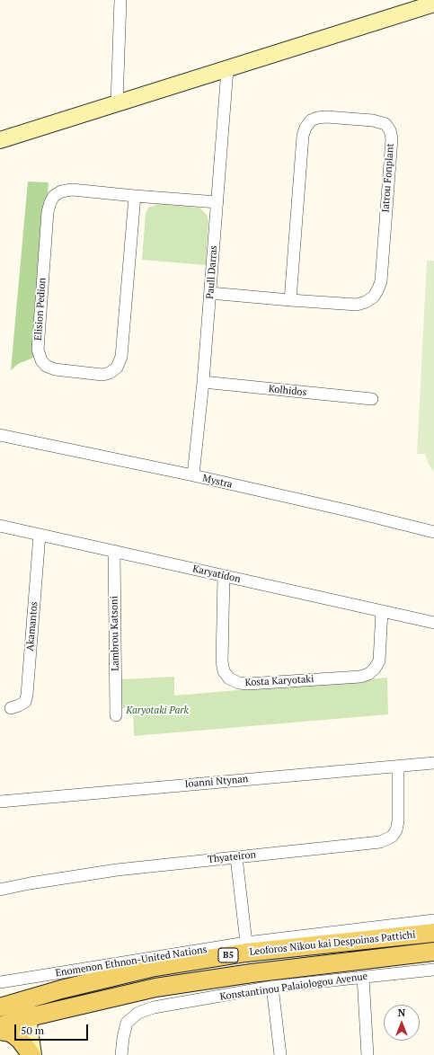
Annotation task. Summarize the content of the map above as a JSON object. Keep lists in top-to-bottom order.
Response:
{
  "streets": {
    "main road": ["Leoforos Nikou kai Despoinas Pattichi", "B5"],
    "street": [
      "Iatrou Fonplant",
      "Paull Darras",
      "Elision Pedion",
      "Kolhidos",
      "Mystra",
      "Karyatidon",
      "Akamantos",
      "Lambrou Katsoni",
      "Kosta Karyotaki",
      "Ioanni Ntynan",
      "Thyateiron",
      "Enomenon Ethnon-United Nations",
      "Konstantinou Palaiologou Avenue"
    ]
  },
  "crossings": [
    ["Iatrou Fonplant", "Paull Darras"],
    ["Paull Darras", "Elision Pedion"],
    ["Paull Darras", "Kolhidos"],
    ["Paull Darras", "Mystra"],
    ["Karyatidon", "Akamantos"],
    ["Karyatidon", "Lambrou Katsoni"],
    ["Karyatidon", "Kosta Karyotaki"],
    ["Ioanni Ntynan", "Thyateiron"]
  ],
  "parks": ["Karyotaki Park"],
  "scale_bar": "50 m",
  "north": "top"
}
